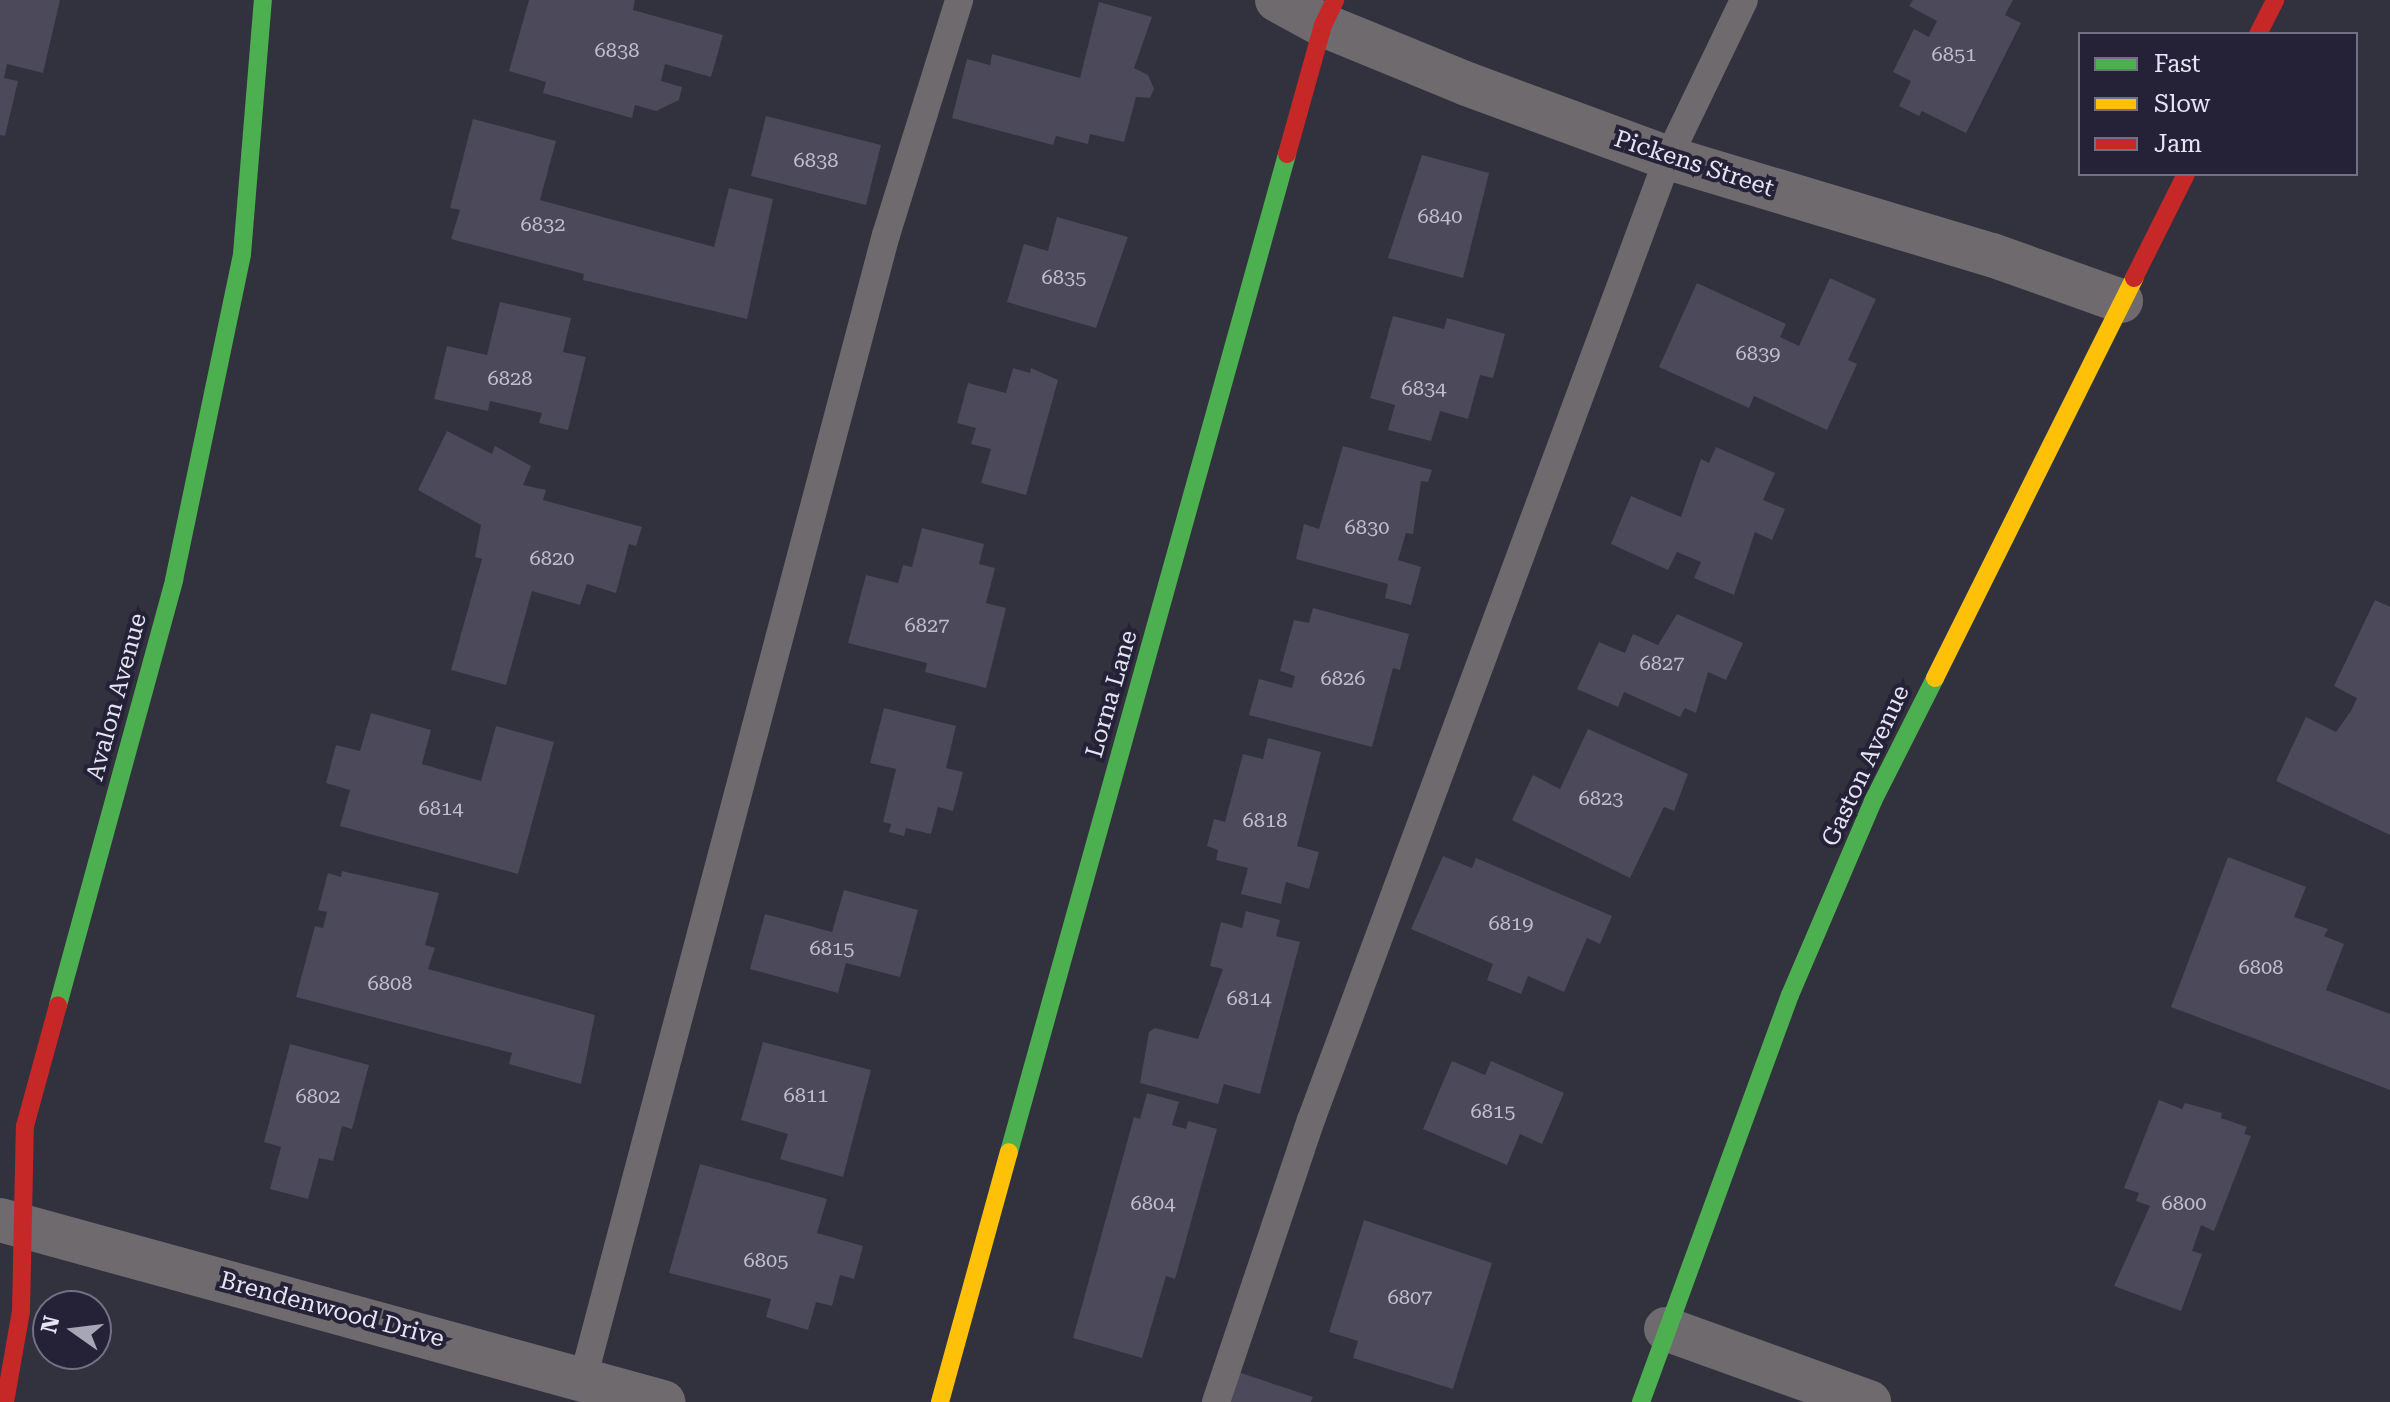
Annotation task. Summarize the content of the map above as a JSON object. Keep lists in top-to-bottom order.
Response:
{
  "streets": {
    "street": [
      "Pickens Street",
      "Lorna Lane",
      "Avalon Avenue",
      "Gaston Avenue",
      "Brendenwood Drive"
    ]
  },
  "crossings": [
    ["Pickens Street", "Lorna Lane"],
    ["Pickens Street", "Gaston Avenue"],
    ["Avalon Avenue", "Brendenwood Drive"]
  ],
  "house_numbers": [
    "6838",
    "6851",
    "6838",
    "6840",
    "6832",
    "6835",
    "6839",
    "6828",
    "6834",
    "6830",
    "6820",
    "6827",
    "6827",
    "6826",
    "6823",
    "6814",
    "6818",
    "6819",
    "6815",
    "6808",
    "6808",
    "6814",
    "6811",
    "6802",
    "6815",
    "6804",
    "6800",
    "6805",
    "6807"
  ],
  "legend": ["Fast", "Slow", "Jam"],
  "north": "left"
}
